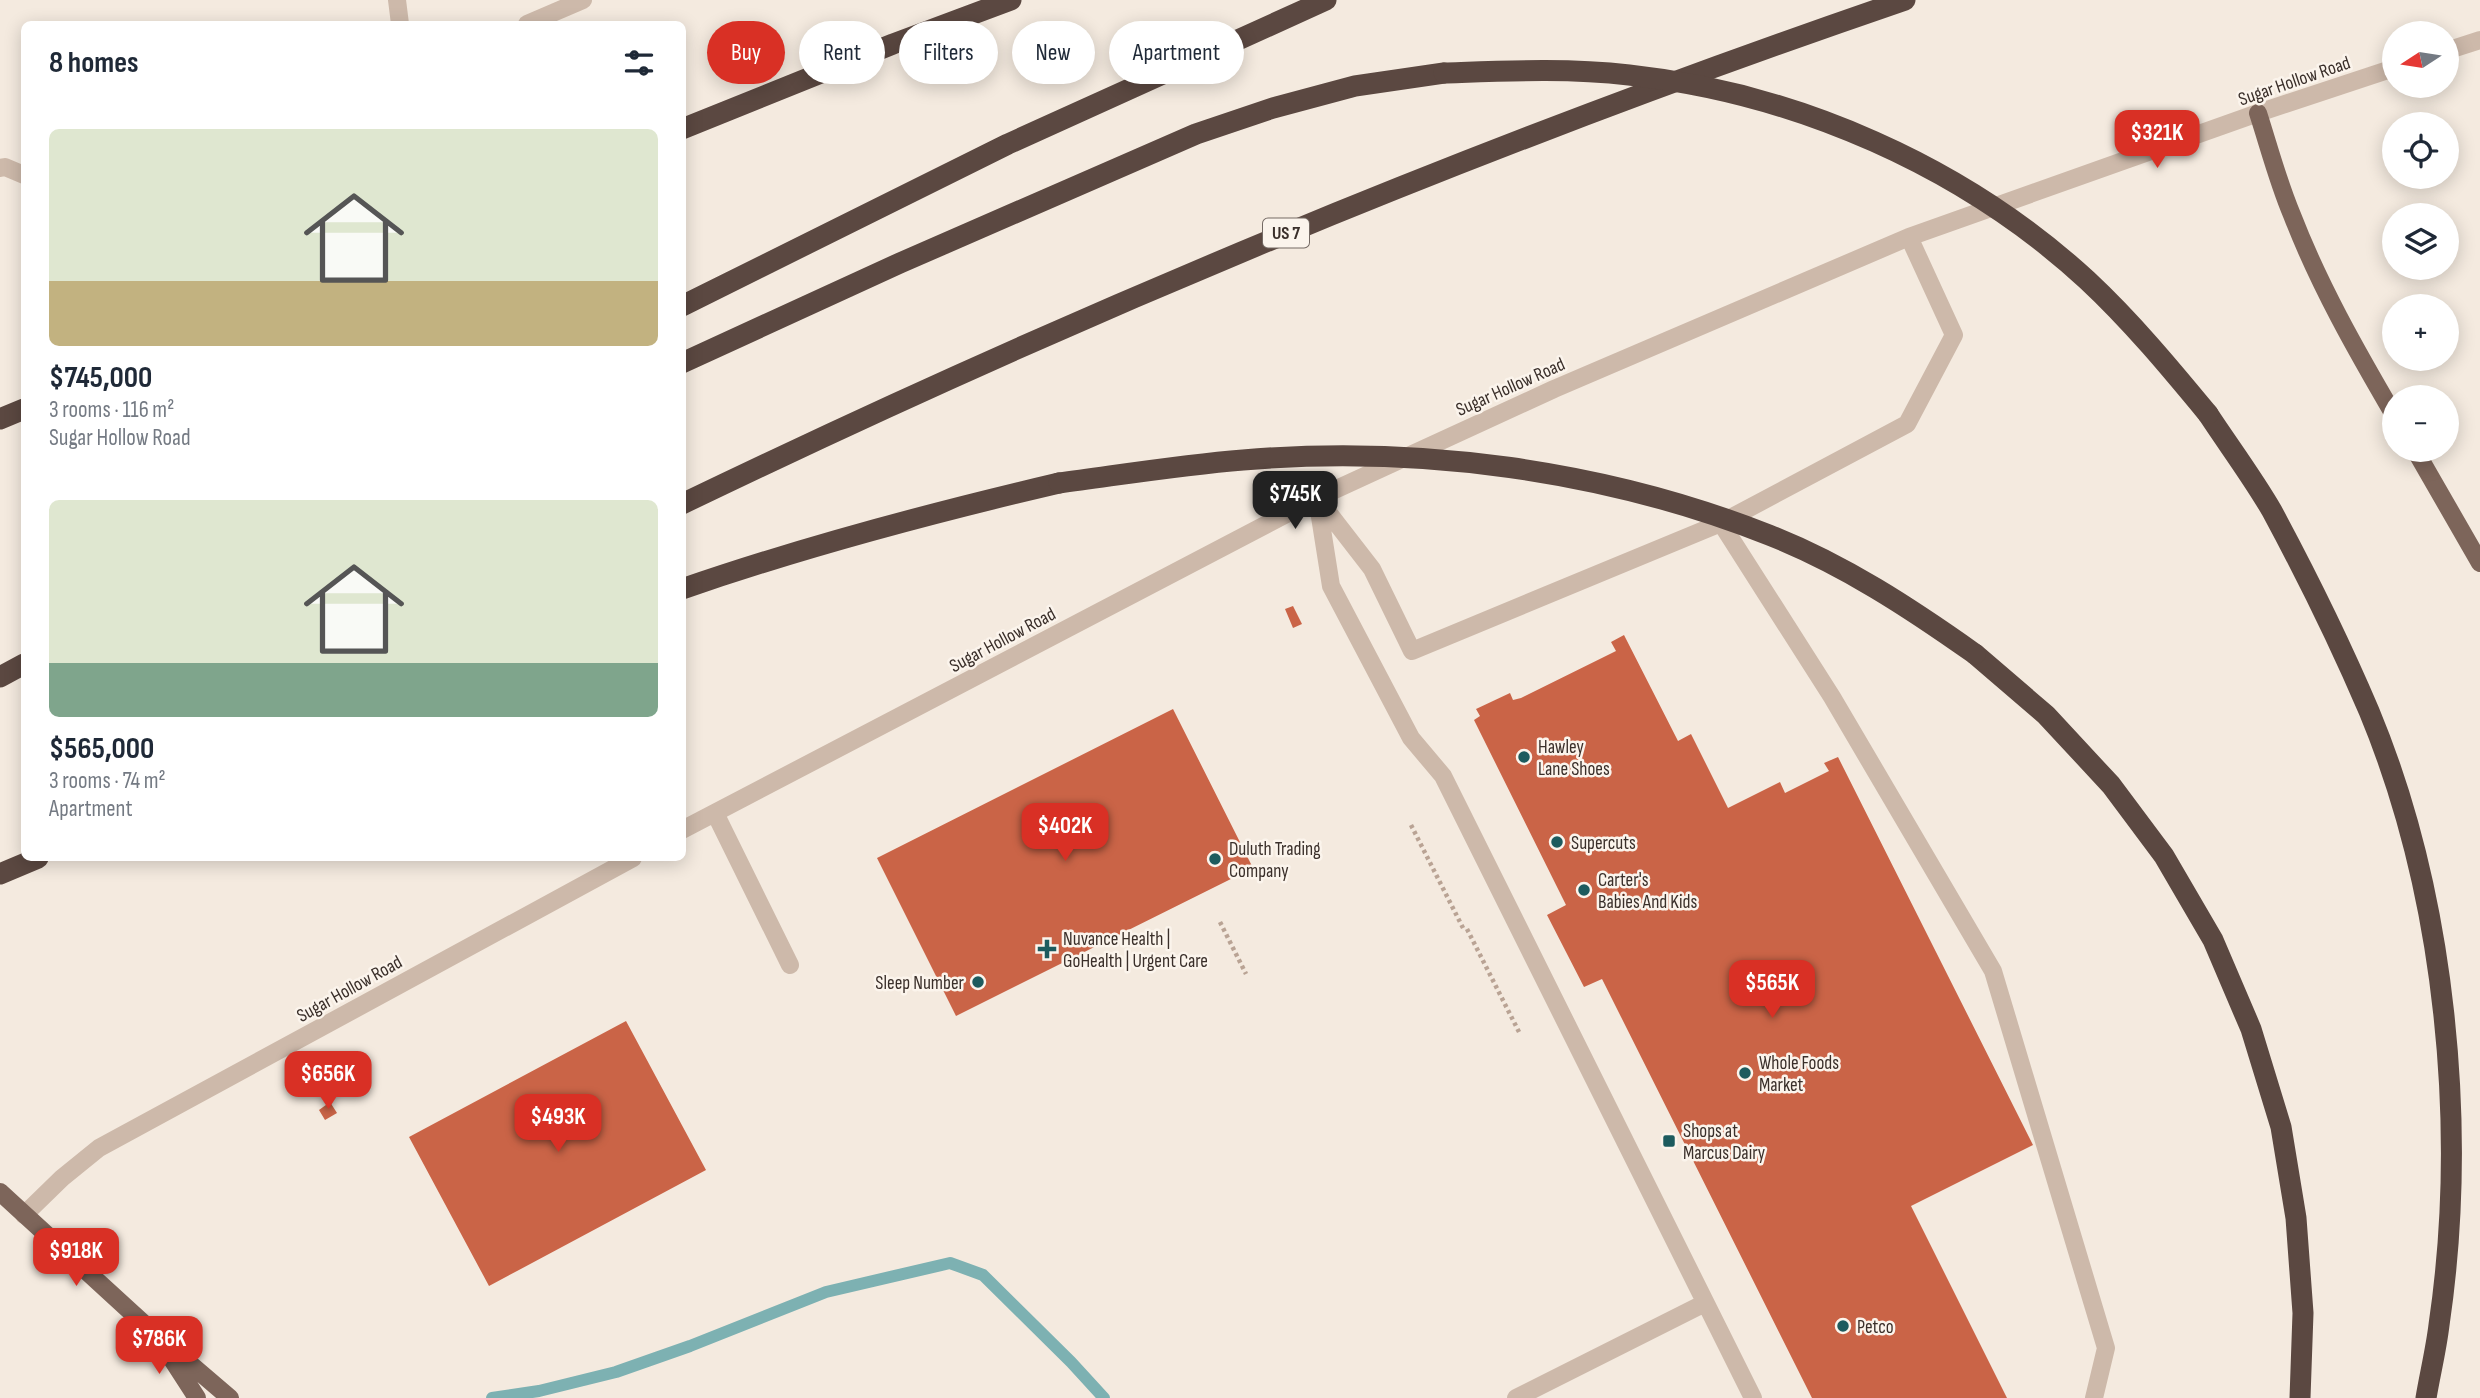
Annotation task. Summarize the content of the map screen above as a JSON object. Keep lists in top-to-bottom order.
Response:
{
  "streets": {
    "highway": ["US 7"],
    "street": ["Sugar Hollow Road"]
  },
  "places": {
    "other": [
      "Hawley Lane Shoes",
      "Supercuts",
      "Duluth Trading Company",
      "Carter's Babies And Kids",
      "Sleep Number",
      "Whole Foods Market",
      "Petco"
    ],
    "health": ["Nuvance Health | GoHealth | Urgent Care"],
    "transit": ["Shops at Marcus Dairy"]
  },
  "north": "left",
  "page": {
    "map_buttons": ["+", "−"],
    "chip": [
      "Buy",
      "Rent",
      "Filters",
      "New",
      "Apartment"
    ],
    "heading": "8 homes",
    "list": [
      {
        "name": "$745,000",
        "note": "3 rooms · 116 m² · Sugar Hollow Road"
      },
      {
        "name": "$565,000",
        "note": "3 rooms · 74 m² · Apartment"
      }
    ],
    "price": [
      "$321K",
      "$745K",
      "$402K",
      "$565K",
      "$656K",
      "$493K",
      "$918K",
      "$786K"
    ]
  }
}
